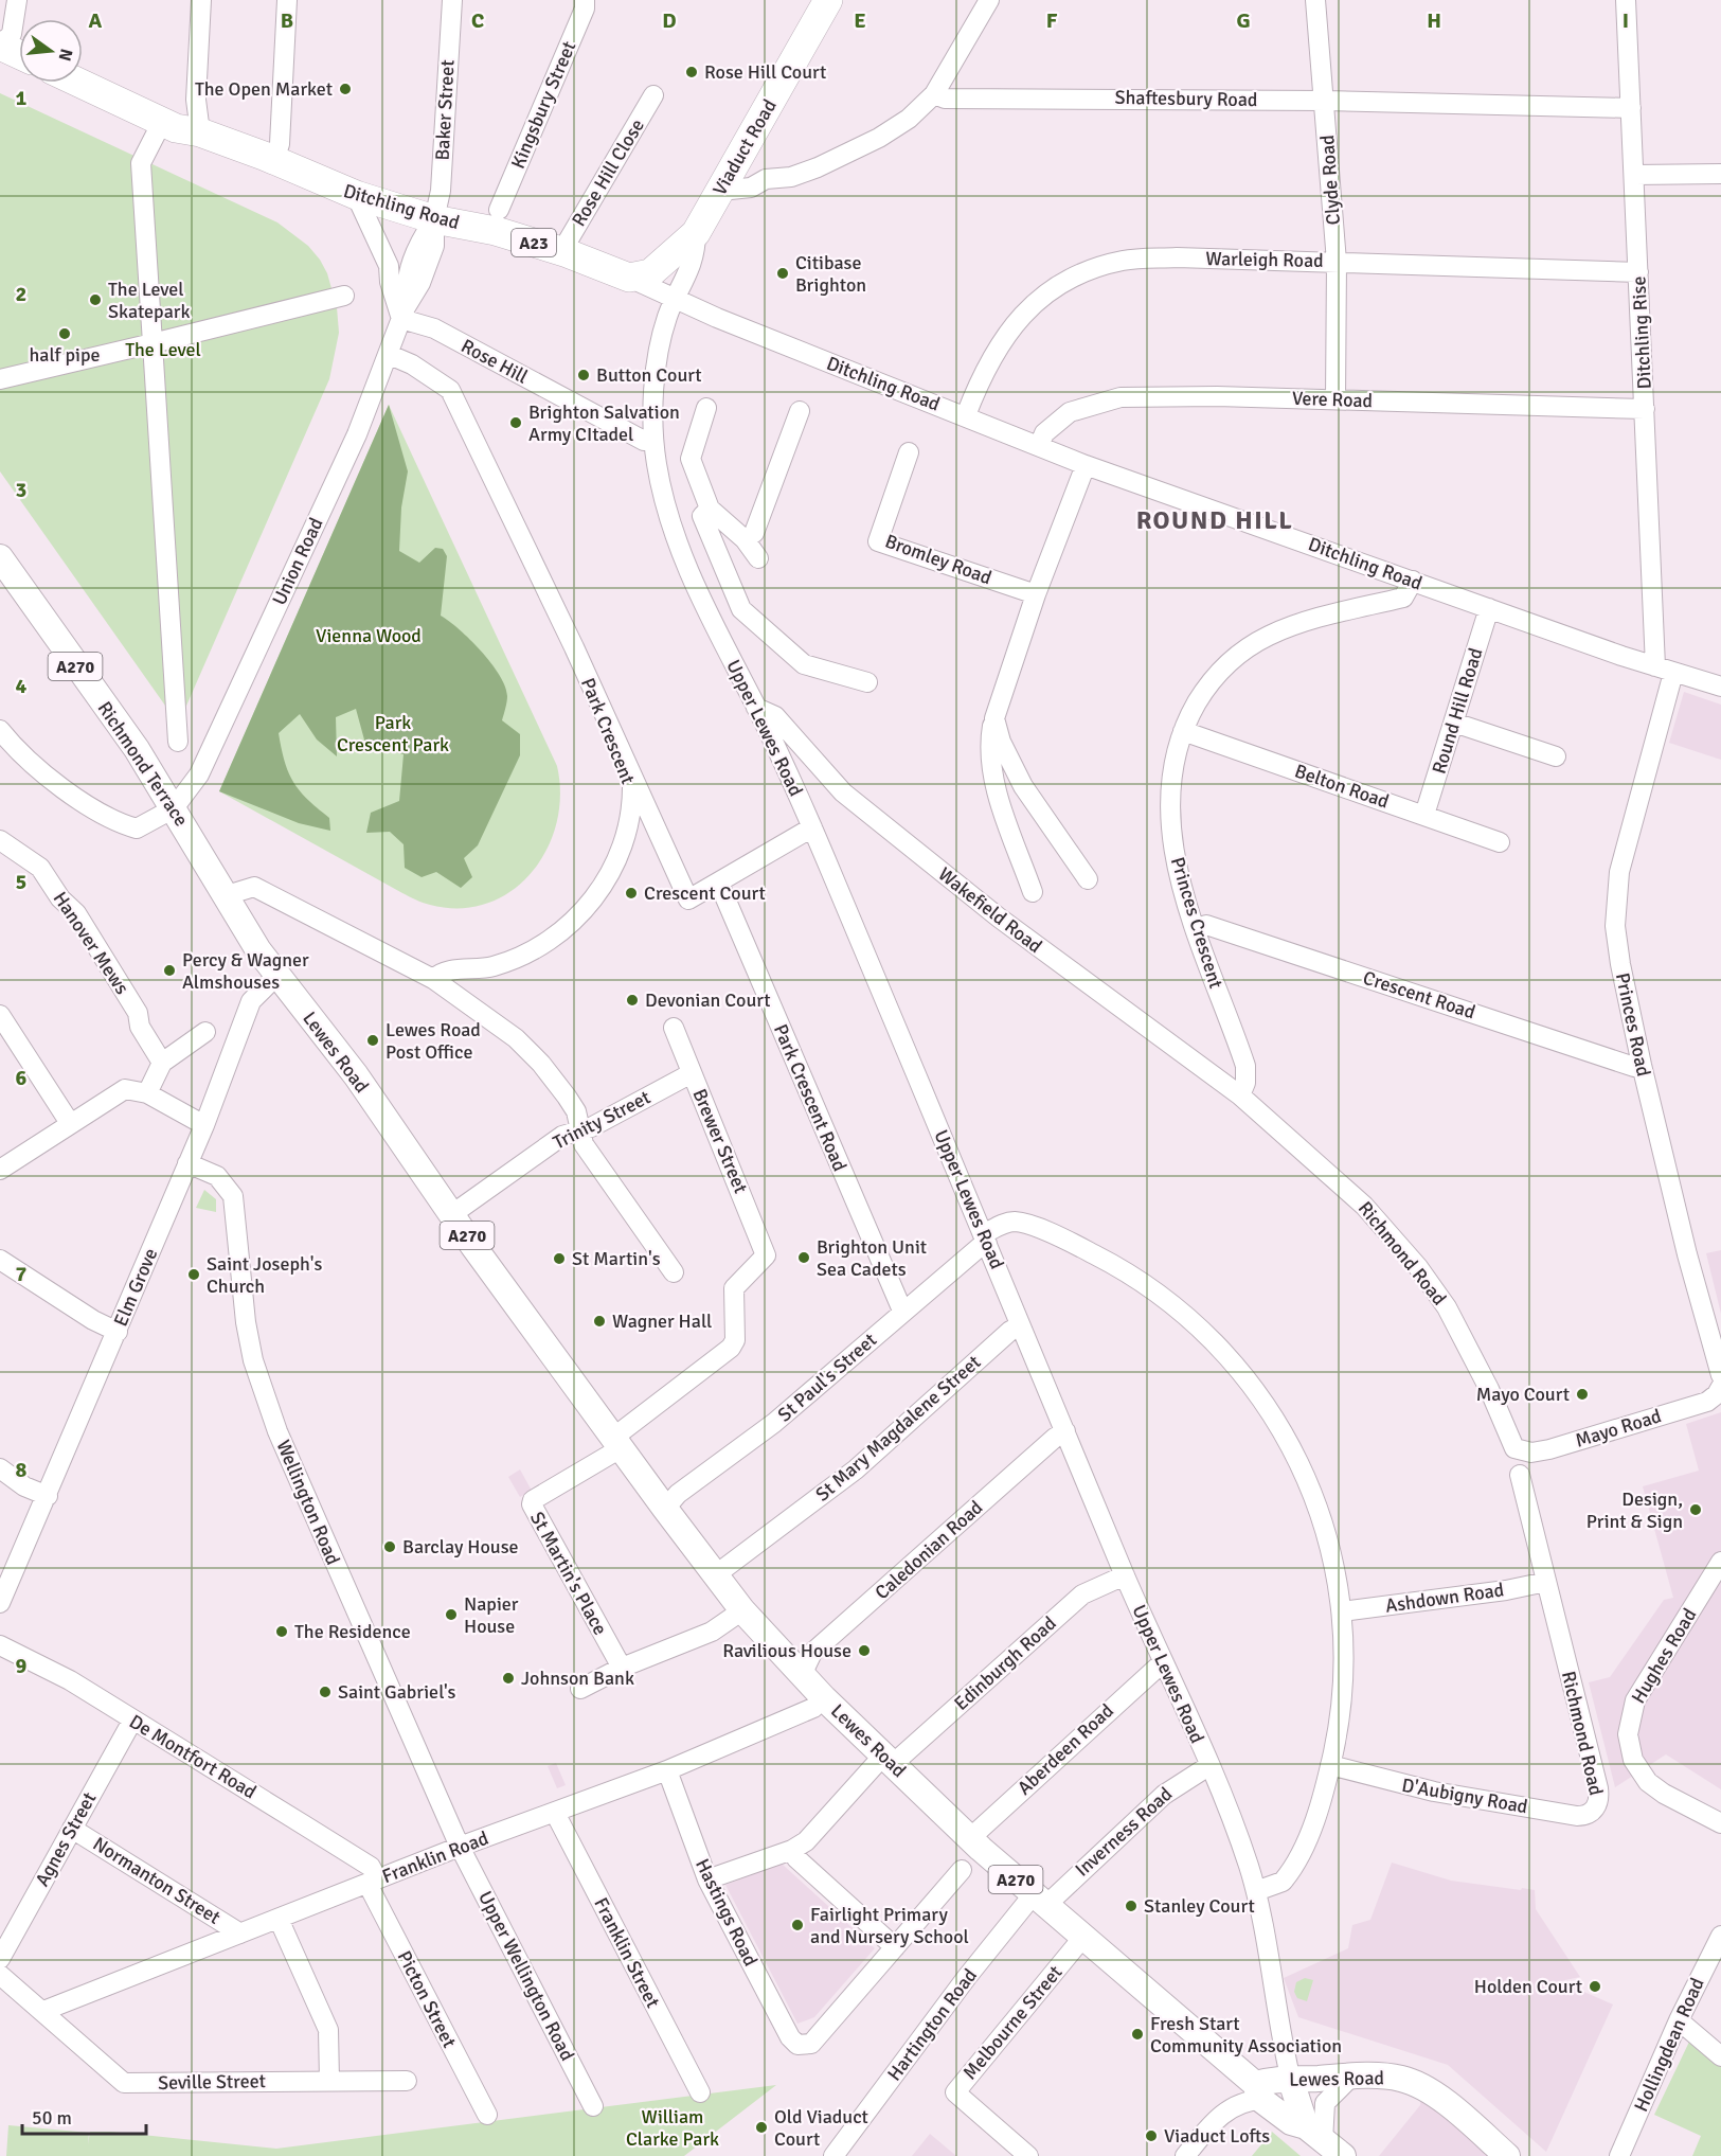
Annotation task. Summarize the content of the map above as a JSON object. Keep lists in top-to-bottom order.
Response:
{
  "streets": {
    "highway": ["Viaduct Road", "Ditchling Road", "A23"],
    "main road": [
      "A270",
      "Upper Lewes Road",
      "Richmond Terrace",
      "Lewes Road"
    ],
    "street": [
      "Shaftesbury Road",
      "Kingsbury Street",
      "Baker Street",
      "Rose Hill Close",
      "Clyde Road",
      "Warleigh Road",
      "Ditchling Rise",
      "Rose Hill",
      "Vere Road",
      "Bromley Road",
      "Union Road",
      "Round Hill Road",
      "Park Crescent",
      "Belton Road",
      "Wakefield Road",
      "Princes Crescent",
      "Hanover Mews",
      "Crescent Road",
      "Princes Road",
      "Park Crescent Road",
      "Trinity Street",
      "Brewer Street",
      "Richmond Road",
      "Elm Grove",
      "St Paul's Street",
      "St Mary Magdalene Street",
      "Mayo Road",
      "Wellington Road",
      "Caledonian Road",
      "St Martin's Place",
      "Ashdown Road",
      "Hughes Road",
      "Edinburgh Road",
      "Aberdeen Road",
      "De Montfort Road",
      "D'Aubigny Road",
      "Inverness Road",
      "Agnes Street",
      "Franklin Road",
      "Normanton Street",
      "Hastings Road",
      "Franklin Street",
      "Upper Wellington Road",
      "Picton Street",
      "Melbourne Street",
      "Hartington Road",
      "Hollingdean Road",
      "Seville Street"
    ]
  },
  "crossings": [
    ["Shaftesbury Road", "Clyde Road"],
    ["Shaftesbury Road", "Ditchling Rise"],
    ["Baker Street", "Ditchling Road"],
    ["Baker Street", "Union Road"],
    ["Viaduct Road", "Ditchling Road"],
    ["Viaduct Road", "Upper Lewes Road"],
    ["Rose Hill Close", "Ditchling Road"],
    ["Clyde Road", "Warleigh Road"],
    ["Clyde Road", "Vere Road"],
    ["Ditchling Road", "Warleigh Road"],
    ["Ditchling Road", "Ditchling Rise"],
    ["Ditchling Road", "Vere Road"],
    ["Ditchling Road", "Union Road"],
    ["Ditchling Road", "Round Hill Road"],
    ["Ditchling Road", "Upper Lewes Road"],
    ["Ditchling Road", "Princes Crescent"],
    ["Ditchling Road", "Princes Road"],
    ["Warleigh Road", "Ditchling Rise"],
    ["Ditchling Rise", "Vere Road"],
    ["Ditchling Rise", "Princes Road"],
    ["Rose Hill", "Union Road"],
    ["Rose Hill", "Upper Lewes Road"],
    ["Union Road", "Park Crescent"],
    ["Union Road", "Richmond Terrace"],
    ["Round Hill Road", "Belton Road"],
    ["Upper Lewes Road", "Wakefield Road"],
    ["Upper Lewes Road", "Lewes Road"],
    ["Upper Lewes Road", "St Paul's Street"],
    ["Upper Lewes Road", "St Mary Magdalene Street"],
    ["Upper Lewes Road", "Caledonian Road"],
    ["Upper Lewes Road", "Edinburgh Road"],
    ["Upper Lewes Road", "Aberdeen Road"],
    ["Upper Lewes Road", "Inverness Road"],
    ["Richmond Terrace", "Lewes Road"],
    ["Richmond Terrace", "Elm Grove"],
    ["Belton Road", "Princes Crescent"],
    ["Wakefield Road", "Princes Crescent"],
    ["Wakefield Road", "Richmond Road"],
    ["Princes Crescent", "Crescent Road"],
    ["Princes Crescent", "Richmond Road"],
    ["Crescent Road", "Princes Road"],
    ["Princes Road", "Mayo Road"],
    ["Lewes Road", "Trinity Street"],
    ["Lewes Road", "Elm Grove"],
    ["Lewes Road", "St Paul's Street"],
    ["Lewes Road", "St Mary Magdalene Street"],
    ["Lewes Road", "Caledonian Road"],
    ["Lewes Road", "St Martin's Place"],
    ["Lewes Road", "Edinburgh Road"],
    ["Lewes Road", "Aberdeen Road"],
    ["Lewes Road", "Inverness Road"],
    ["Lewes Road", "Franklin Road"],
    ["Lewes Road", "Melbourne Street"],
    ["Lewes Road", "Hartington Road"],
    ["Park Crescent Road", "St Paul's Street"],
    ["Trinity Street", "Brewer Street"],
    ["Brewer Street", "St Martin's Place"],
    ["Richmond Road", "Mayo Road"],
    ["Richmond Road", "Ashdown Road"],
    ["Richmond Road", "D'Aubigny Road"],
    ["Elm Grove", "Wellington Road"],
    ["St Paul's Street", "Ashdown Road"],
    ["St Paul's Street", "D'Aubigny Road"],
    ["Wellington Road", "Franklin Road"],
    ["Wellington Road", "Upper Wellington Road"],
    ["De Montfort Road", "Agnes Street"],
    ["De Montfort Road", "Franklin Road"],
    ["De Montfort Road", "Picton Street"],
    ["Inverness Road", "Hartington Road"],
    ["Agnes Street", "Normanton Street"],
    ["Franklin Road", "Normanton Street"],
    ["Franklin Road", "Hastings Road"],
    ["Franklin Road", "Franklin Street"],
    ["Franklin Road", "Upper Wellington Road"],
    ["Franklin Road", "Picton Street"],
    ["Franklin Road", "Seville Street"]
  ],
  "districts": ["ROUND HILL"],
  "parks": [
    "The Level",
    "Vienna Wood",
    "Park Crescent Park",
    "William Clarke Park"
  ],
  "places": [
    "Rose Hill Court",
    "The Open Market",
    "Citibase Brighton",
    "The Level Skatepark",
    "half pipe",
    "Button Court",
    "Brighton Salvation Army CItadel",
    "Crescent Court",
    "Percy & Wagner Almshouses",
    "Devonian Court",
    "Lewes Road Post Office",
    "Brighton Unit Sea Cadets",
    "St Martin's",
    "Saint Joseph's Church",
    "Wagner Hall",
    "Mayo Court",
    "Design, Print & Sign",
    "Barclay House",
    "Napier House",
    "The Residence",
    "Ravilious House",
    "Johnson Bank",
    "Saint Gabriel's",
    "Stanley Court",
    "Fairlight Primary and Nursery School",
    "Holden Court",
    "Fresh Start Community Association",
    "Old Viaduct Court",
    "Viaduct Lofts"
  ],
  "scale_bar": "50 m",
  "north": "right",
  "grid": {
    "columns": [
      "A",
      "B",
      "C",
      "D",
      "E",
      "F",
      "G",
      "H",
      "I"
    ],
    "rows": [
      "1",
      "2",
      "3",
      "4",
      "5",
      "6",
      "7",
      "8",
      "9"
    ]
  }
}
